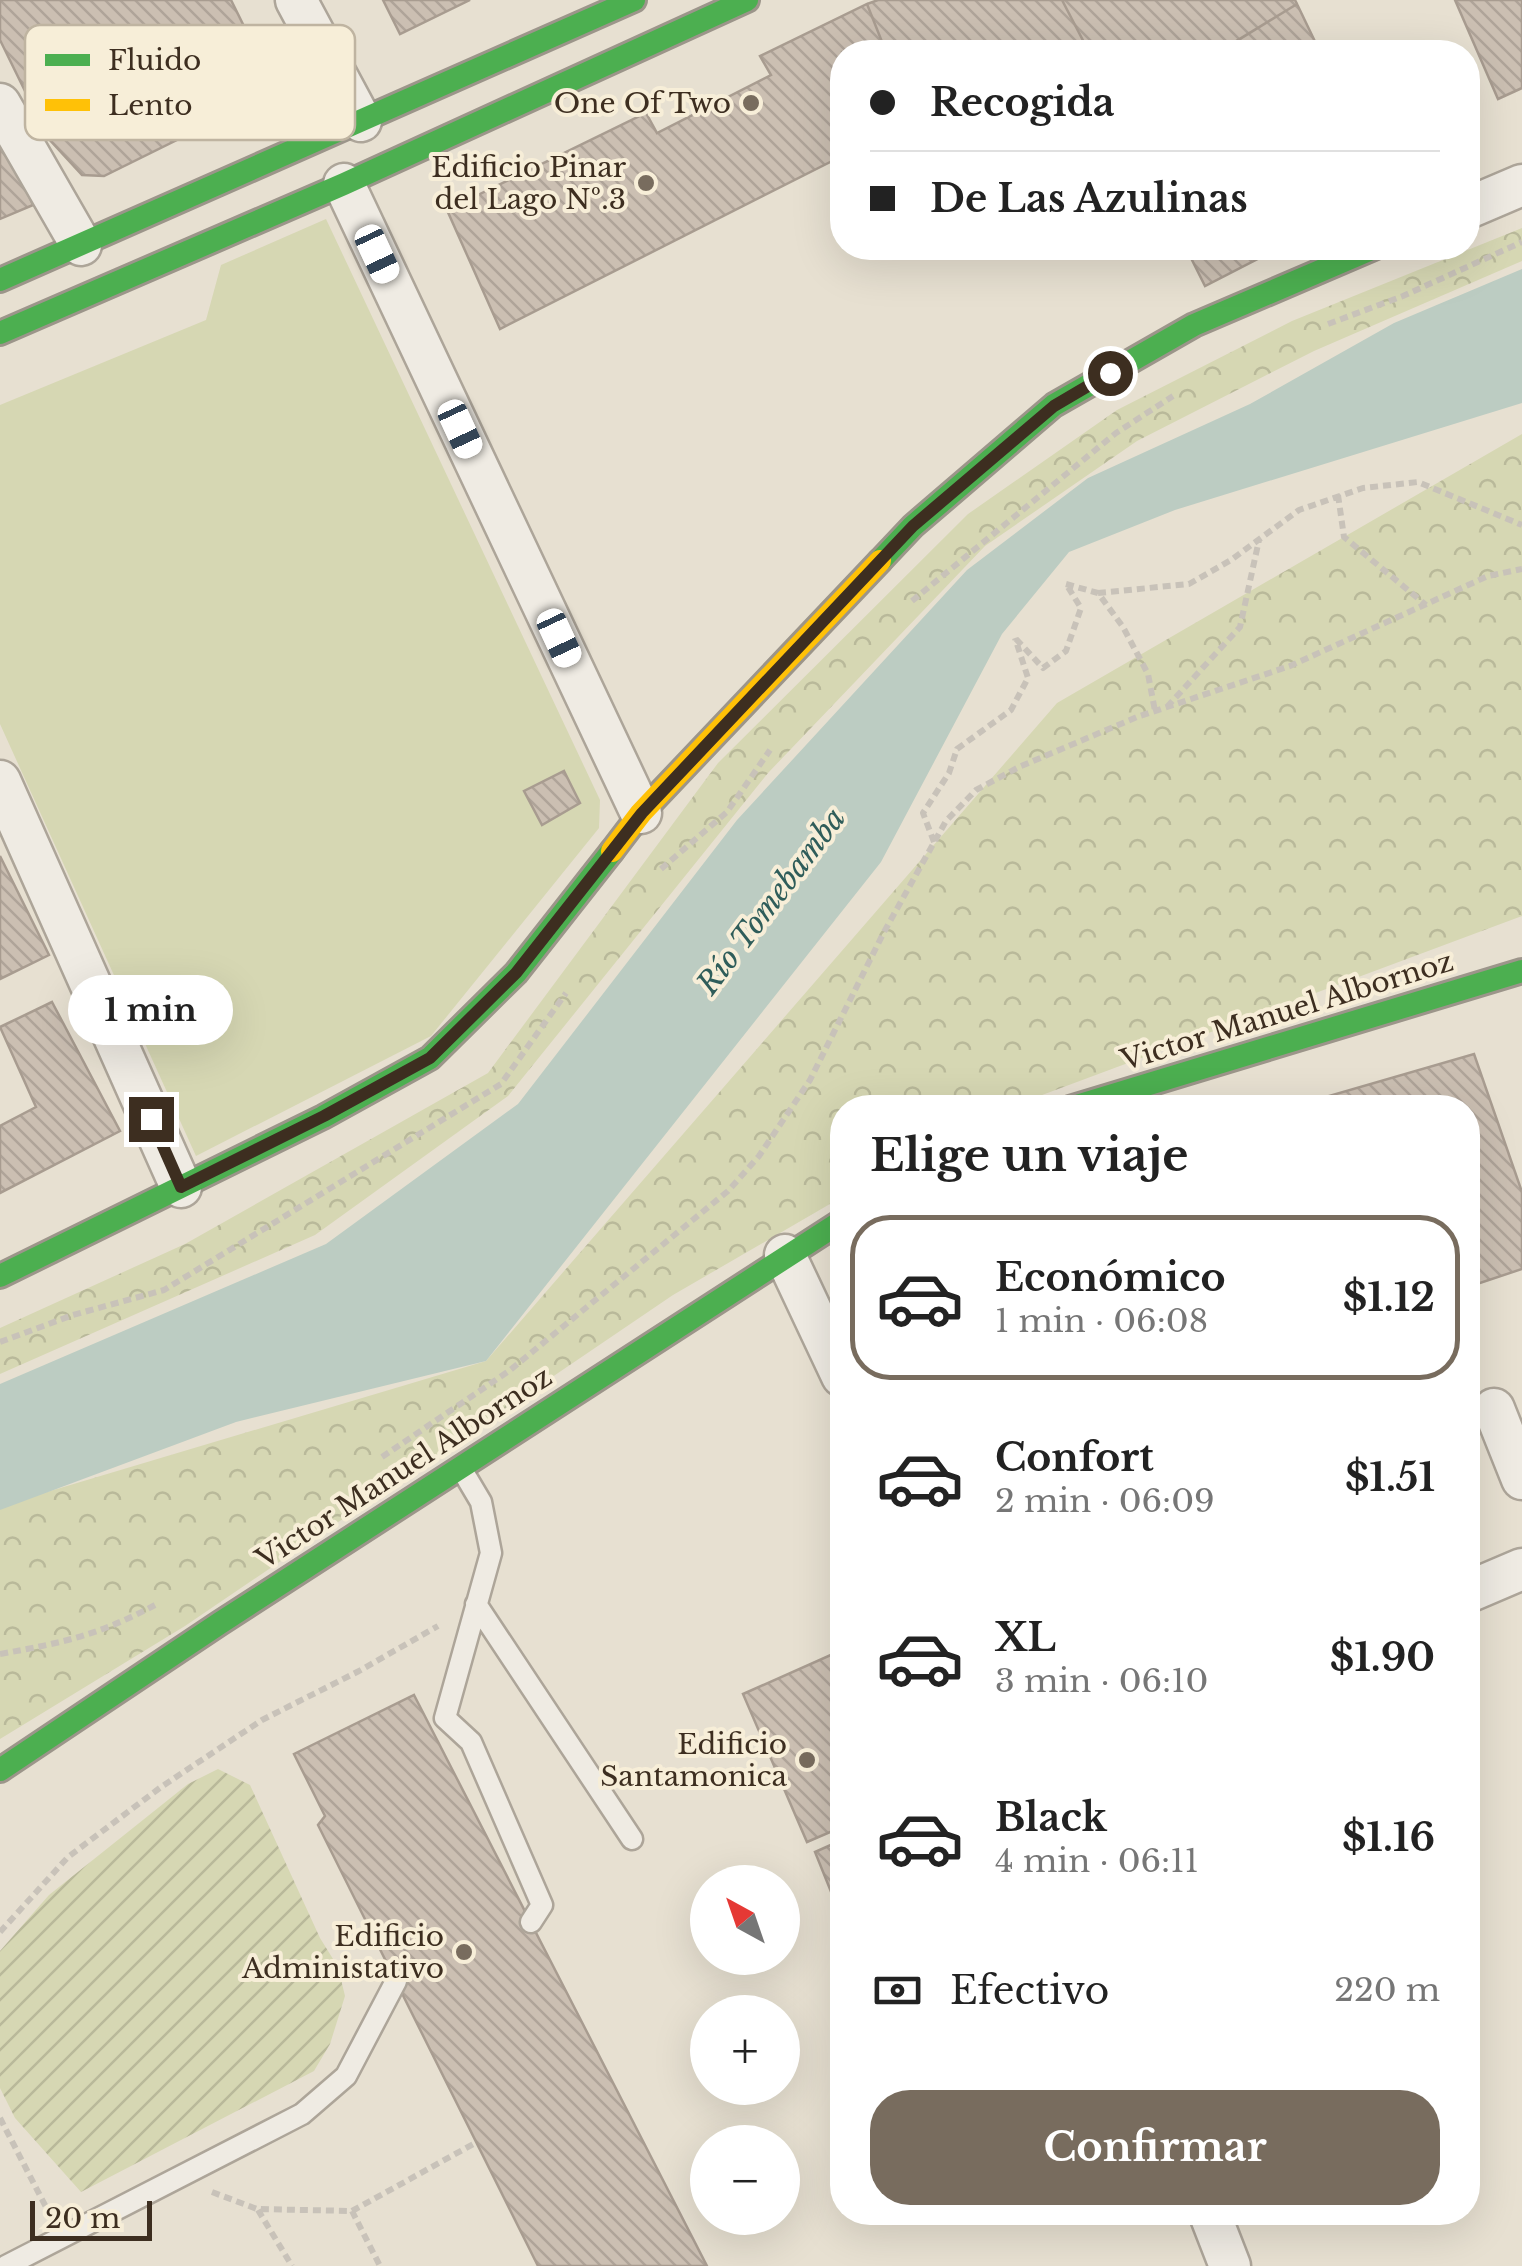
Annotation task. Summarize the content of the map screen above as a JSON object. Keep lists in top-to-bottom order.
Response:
{
  "streets": {
    "street": ["Victor Manuel Albornoz"]
  },
  "water": ["Río Tomebamba"],
  "places": [
    "One Of Two",
    "Edificio Pinar del Lago Nº.3",
    "Edificio Santamonica",
    "Edificio Administativo"
  ],
  "legend": ["Fluido", "Lento"],
  "scale_bar": "20 m",
  "north": "top left",
  "page": {
    "banner": ["Recogida", "De Las Azulinas"],
    "bubble": "1 min",
    "heading": "Elige un viaje",
    "list": [
      {
        "name": "Económico",
        "note": "1 min · 06:08",
        "value": "$1.12"
      },
      {
        "name": "Confort",
        "note": "2 min · 06:09",
        "value": "$1.51"
      },
      {
        "name": "XL",
        "note": "3 min · 06:10",
        "value": "$1.90"
      },
      {
        "name": "Black",
        "note": "4 min · 06:11",
        "value": "$1.16"
      }
    ],
    "map_buttons": ["+", "−"],
    "pay": ["Efectivo", "220 m"],
    "buttons": "Confirmar",
    "scale": "20 m"
  }
}
